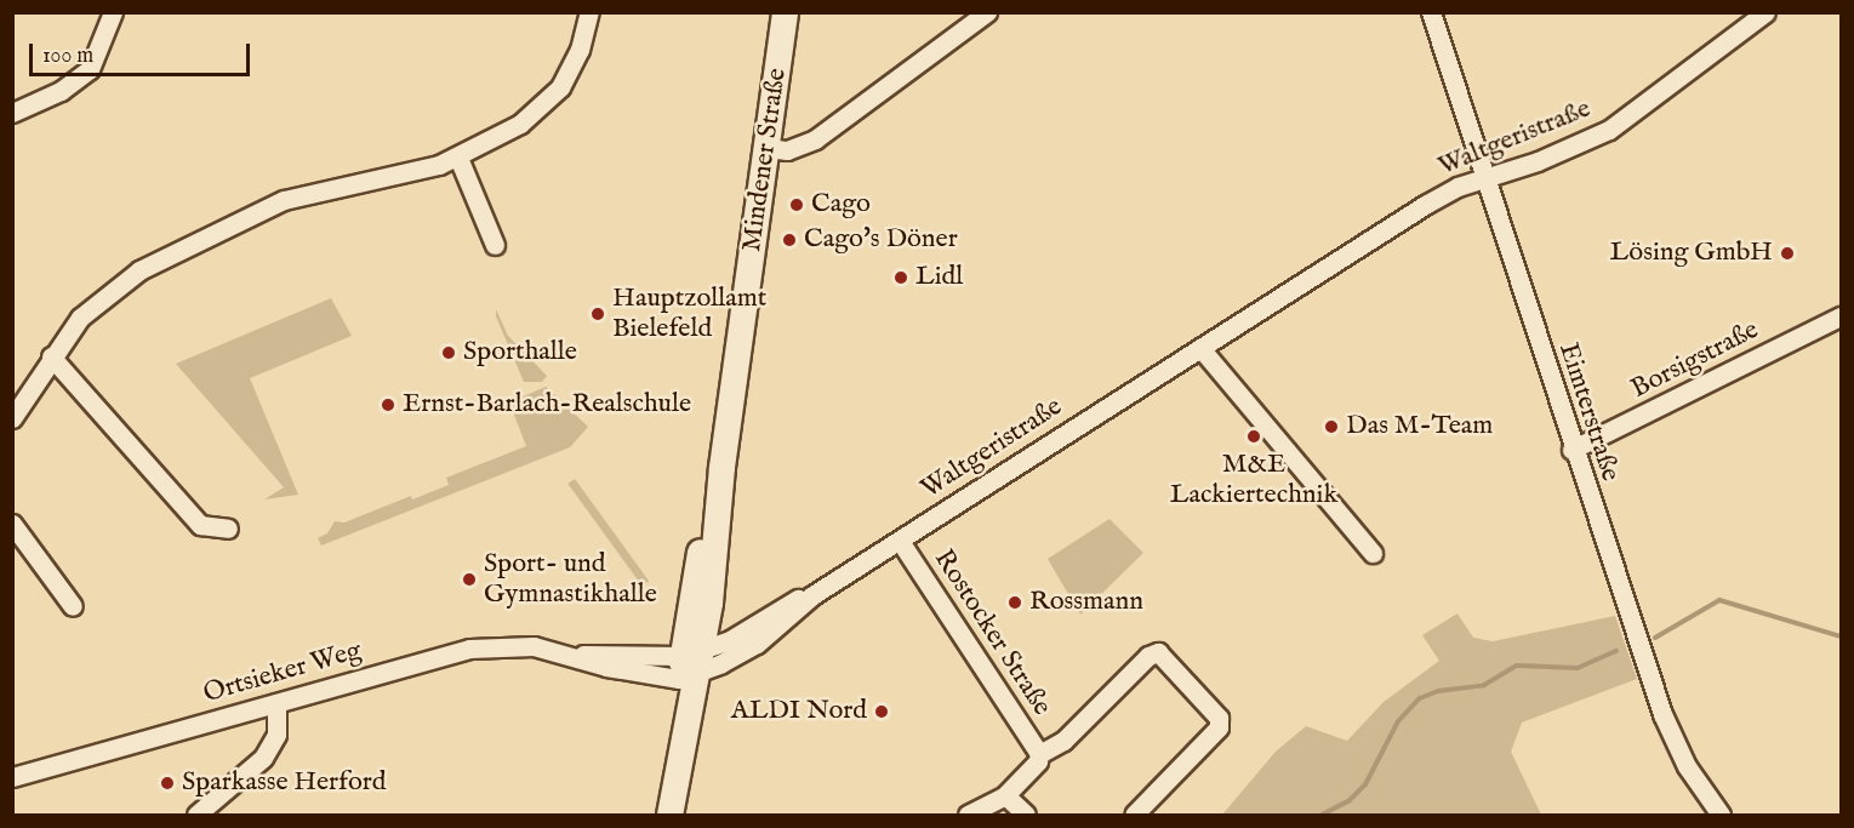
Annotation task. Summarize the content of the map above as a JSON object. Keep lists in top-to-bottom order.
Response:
{
  "streets": {
    "street": [
      "Waltgeristraße",
      "Mindener Straße",
      "Borsigstraße",
      "Eimterstraße",
      "Rostocker Straße",
      "Ortsieker Weg"
    ]
  },
  "crossings": [
    ["Waltgeristraße", "Mindener Straße"],
    ["Waltgeristraße", "Eimterstraße"],
    ["Waltgeristraße", "Rostocker Straße"],
    ["Waltgeristraße", "Ortsieker Weg"],
    ["Mindener Straße", "Ortsieker Weg"],
    ["Borsigstraße", "Eimterstraße"]
  ],
  "places": [
    "Cago",
    "Cago's Döner",
    "Lösing GmbH",
    "Lidl",
    "Hauptzollamt Bielefeld",
    "Sporthalle",
    "Ernst-Barlach-Realschule",
    "Das M-Team",
    "M&E Lackiertechnik",
    "Sport- und Gymnastikhalle",
    "Rossmann",
    "ALDI Nord",
    "Sparkasse Herford"
  ],
  "scale_bar": "100 m"
}
